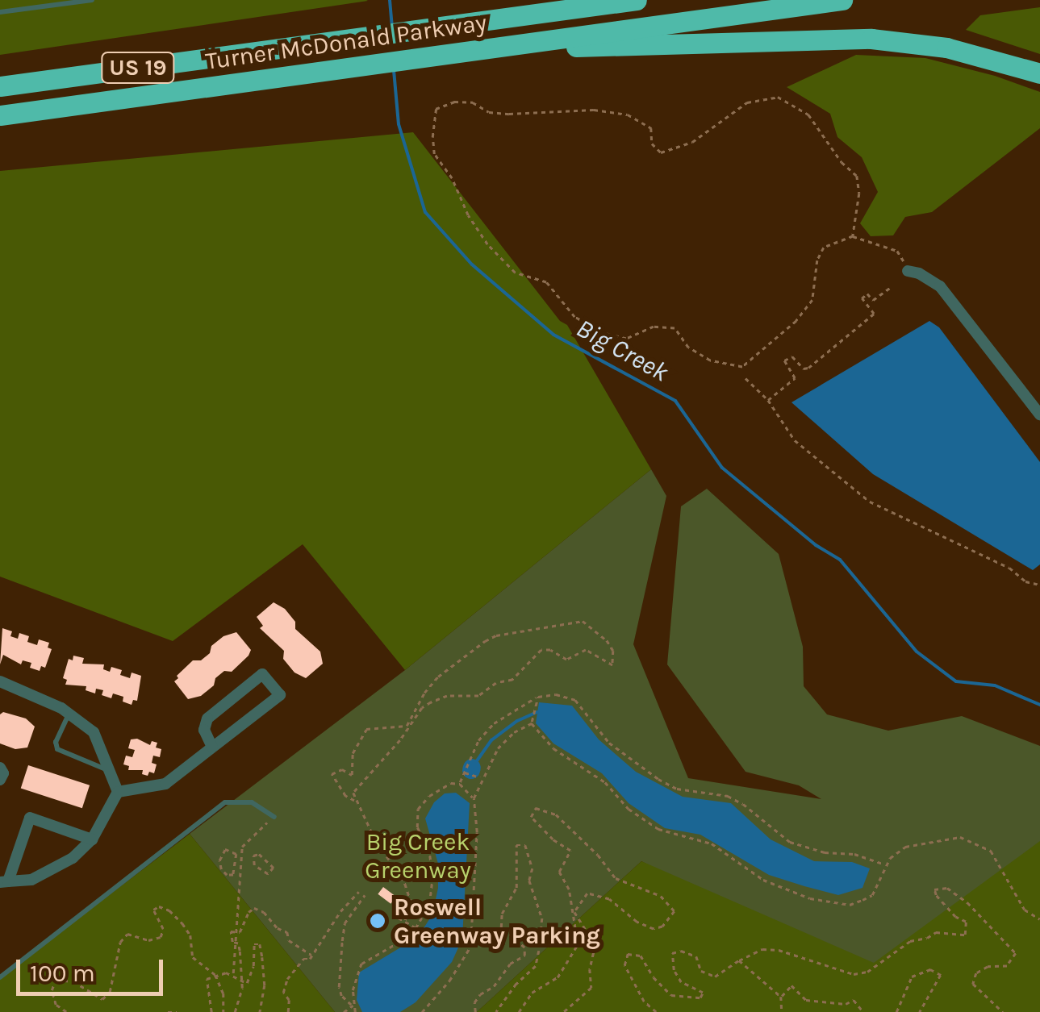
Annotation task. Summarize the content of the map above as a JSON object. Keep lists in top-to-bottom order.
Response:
{
  "streets": {
    "highway": ["Turner McDonald Parkway", "US 19"]
  },
  "water": ["Big Creek"],
  "parks": ["Big Creek Greenway"],
  "places": ["Roswell Greenway Parking"],
  "scale_bar": "100 m"
}
